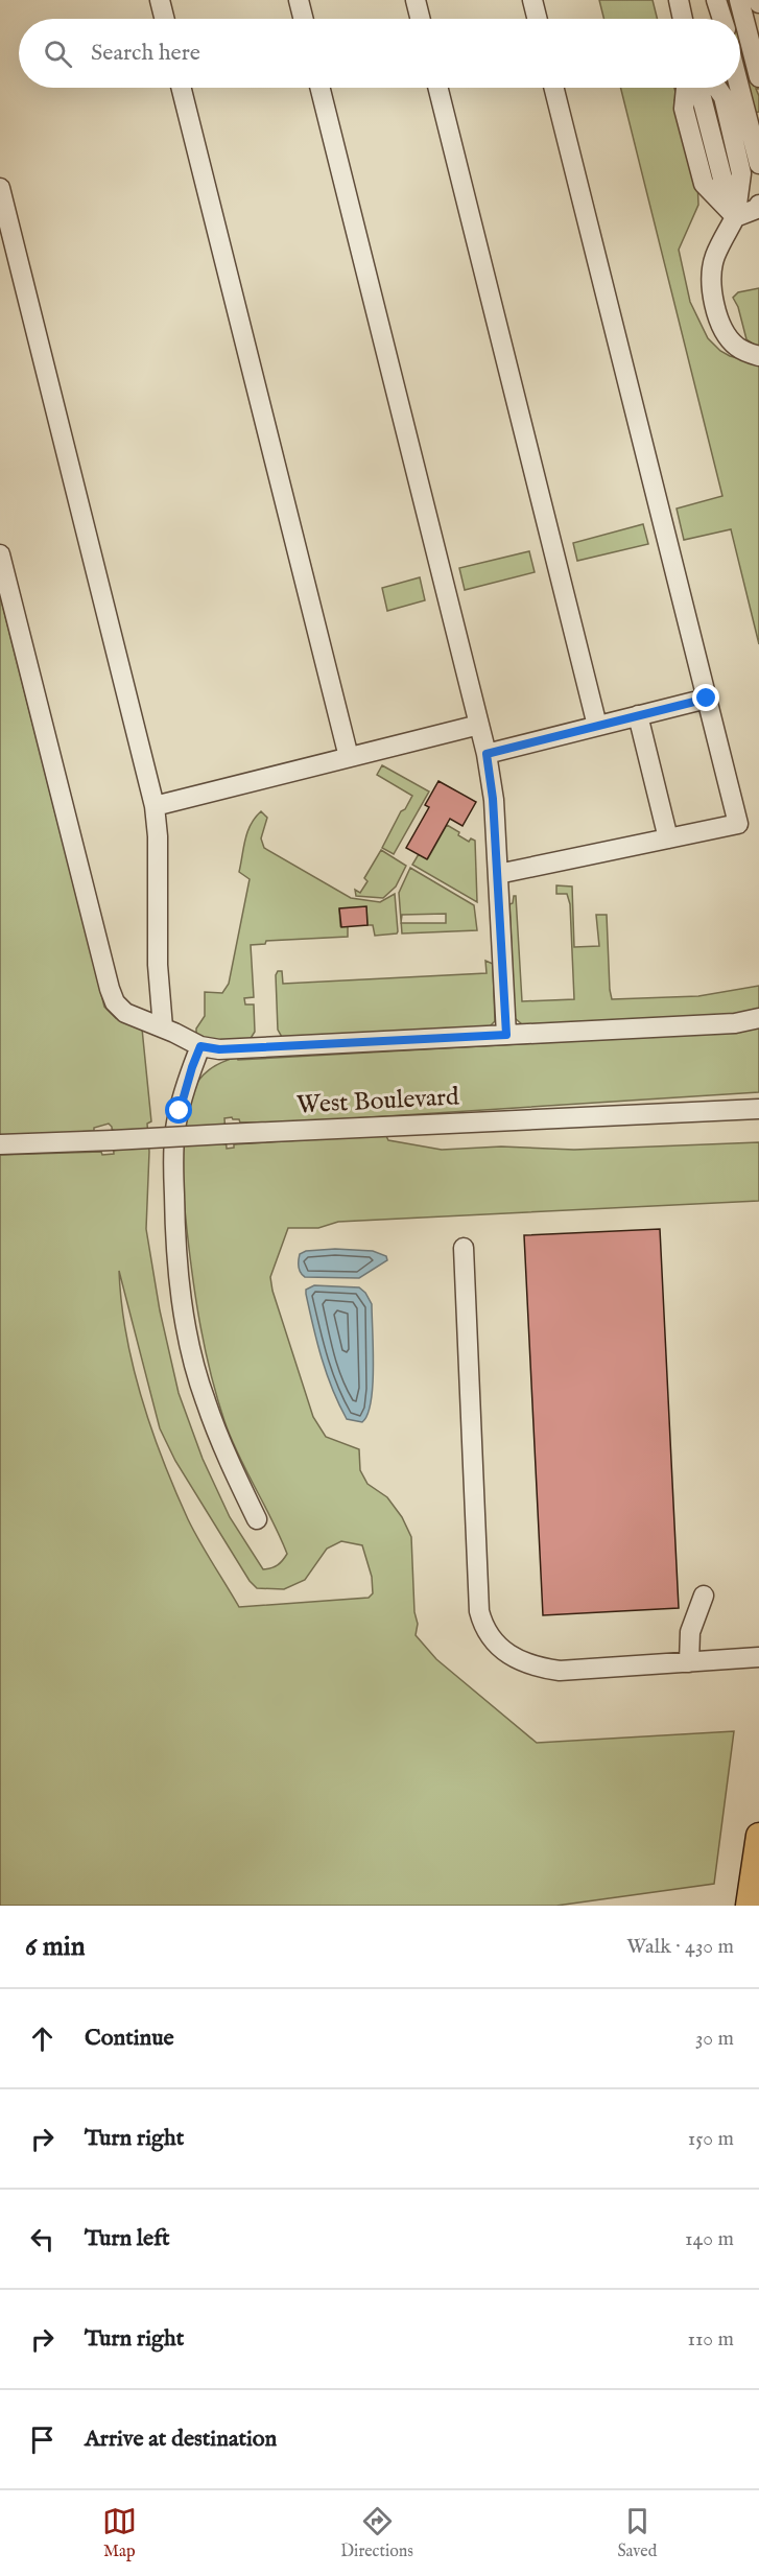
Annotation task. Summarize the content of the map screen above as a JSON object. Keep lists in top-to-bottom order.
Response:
{
  "streets": {
    "street": ["West Boulevard"]
  },
  "page": {
    "search": "Search here",
    "heading": ["6 min", "Walk · 430 m"],
    "list": [
      ["Continue", "30 m"],
      ["Turn right", "150 m"],
      ["Turn left", "140 m"],
      ["Turn right", "110 m"],
      "Arrive at destination"
    ],
    "nav": ["Map", "Directions", "Saved"]
  }
}
